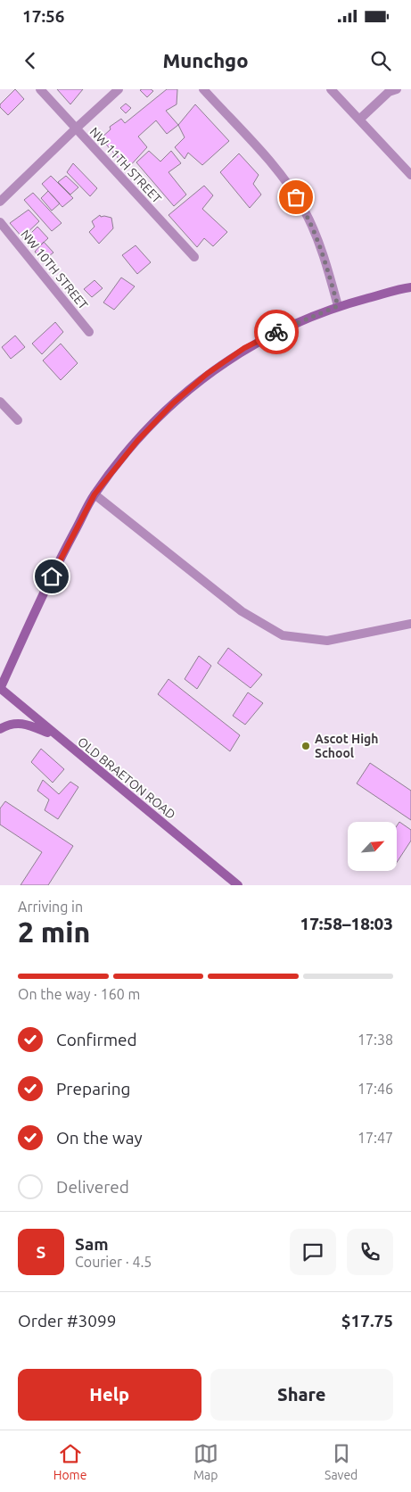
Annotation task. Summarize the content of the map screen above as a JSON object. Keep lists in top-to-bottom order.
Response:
{
  "streets": {
    "street": ["NW 11TH STREET", "NW 10TH STREET", "OLD BRAETON ROAD"]
  },
  "places": ["Ascot High School"],
  "north": "top right",
  "page": {
    "status": "17:56",
    "header": "Munchgo",
    "heading": ["2 min", "Arriving in", "17:58–18:03"],
    "panel": [
      "Sam",
      "Courier · 4.5",
      "Order #3099",
      "$17.75"
    ],
    "bar": "On the way · 160 m",
    "list": [
      ["Confirmed", "17:38"],
      ["Preparing", "17:46"],
      ["On the way", "17:47"],
      "Delivered"
    ],
    "round": "S",
    "buttons": ["Help", "Share"],
    "tabs": ["Home", "Map", "Saved"]
  }
}
